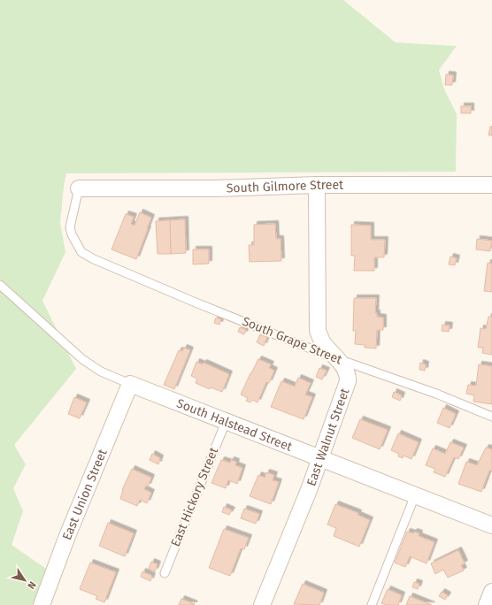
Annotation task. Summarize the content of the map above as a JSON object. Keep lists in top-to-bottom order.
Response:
{
  "streets": {
    "street": [
      "South Gilmore Street",
      "South Halstead Street",
      "East Walnut Street",
      "East Union Street"
    ],
    "lane": ["South Grape Street", "East Hickory Street"]
  },
  "crossings": [
    ["South Gilmore Street", "South Grape Street"],
    ["South Gilmore Street", "East Walnut Street"],
    ["South Grape Street", "East Walnut Street"],
    ["South Halstead Street", "East Walnut Street"],
    ["South Halstead Street", "East Union Street"],
    ["South Halstead Street", "East Hickory Street"]
  ],
  "north": "bottom right"
}
